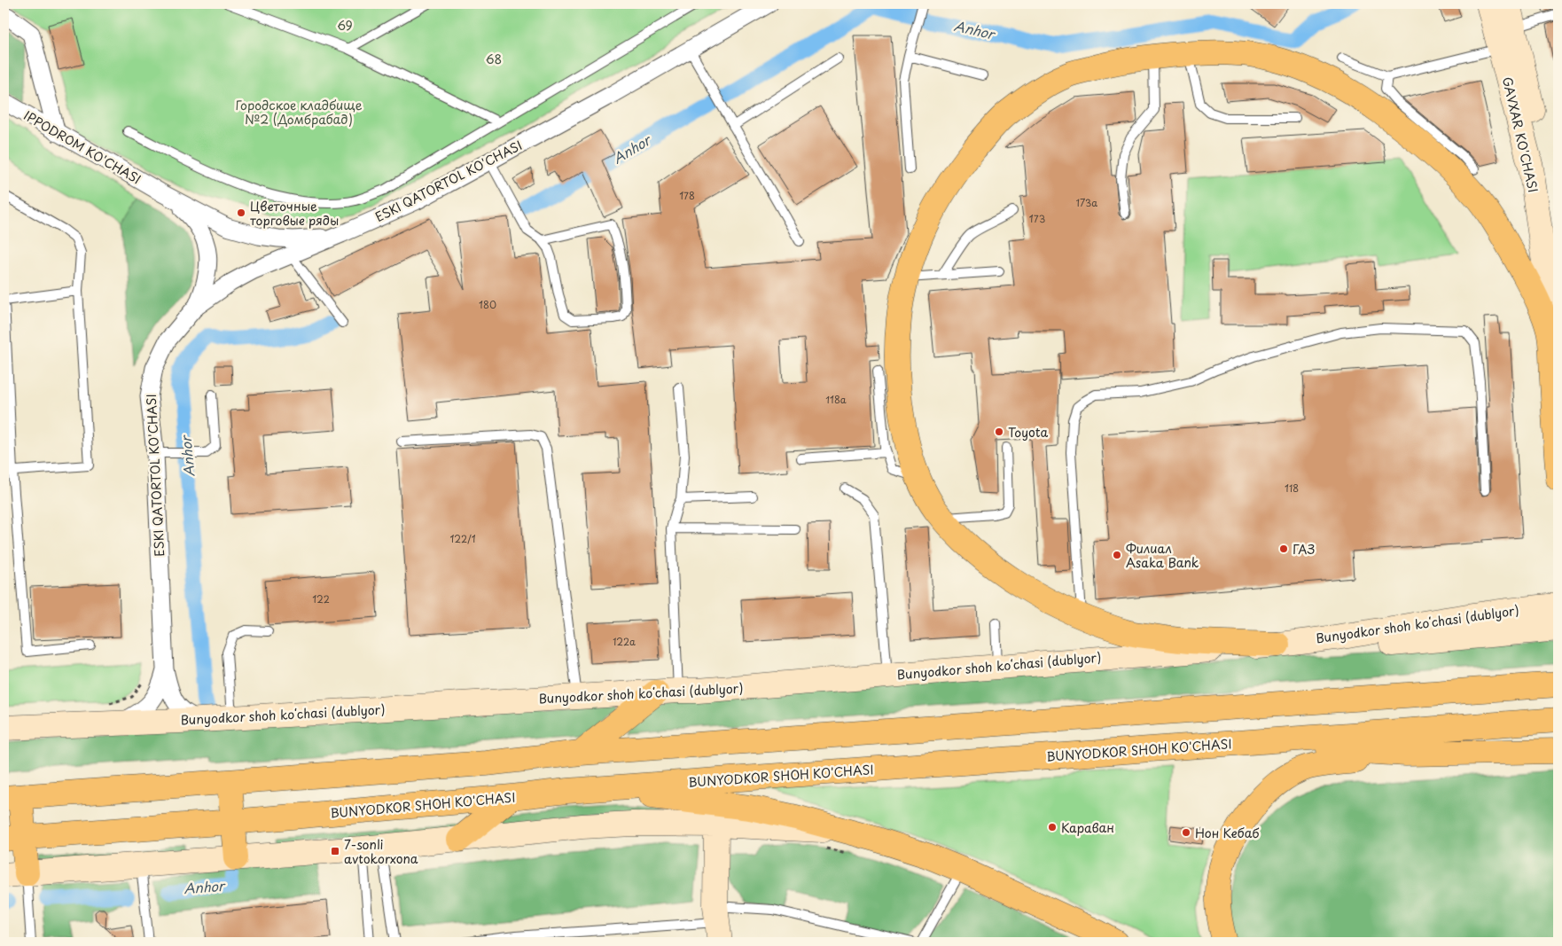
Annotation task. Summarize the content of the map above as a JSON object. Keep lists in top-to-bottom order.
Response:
{
  "streets": {
    "main road": ["GAVXAR KO'CHASI", "BUNYODKOR SHOH KO'CHASI"],
    "street": ["IPPODROM KO'CHASI", "ESKI QATORTOL KO'CHASI", "Bunyodkor shoh koʻchasi (dublyor)"]
  },
  "crossings": [
    ["IPPODROM KO'CHASI", "ESKI QATORTOL KO'CHASI"],
    ["ESKI QATORTOL KO'CHASI", "Bunyodkor shoh koʻchasi (dublyor)"]
  ],
  "water": ["Anhor"],
  "parks": ["69", "68", "Городское кладбище №2 (Домбрабад)"],
  "places": {
    "other": [
      "Цветочные торговые ряды",
      "Toyota",
      "ГАЗ",
      "Филиал Asaka Bank",
      "Караван",
      "Нон Кебаб"
    ],
    "transit": ["7-sonli avtokorxona"]
  },
  "house_numbers": [
    "178",
    "173a",
    "173",
    "180",
    "118a",
    "118",
    "122/1",
    "122",
    "122a"
  ]
}
